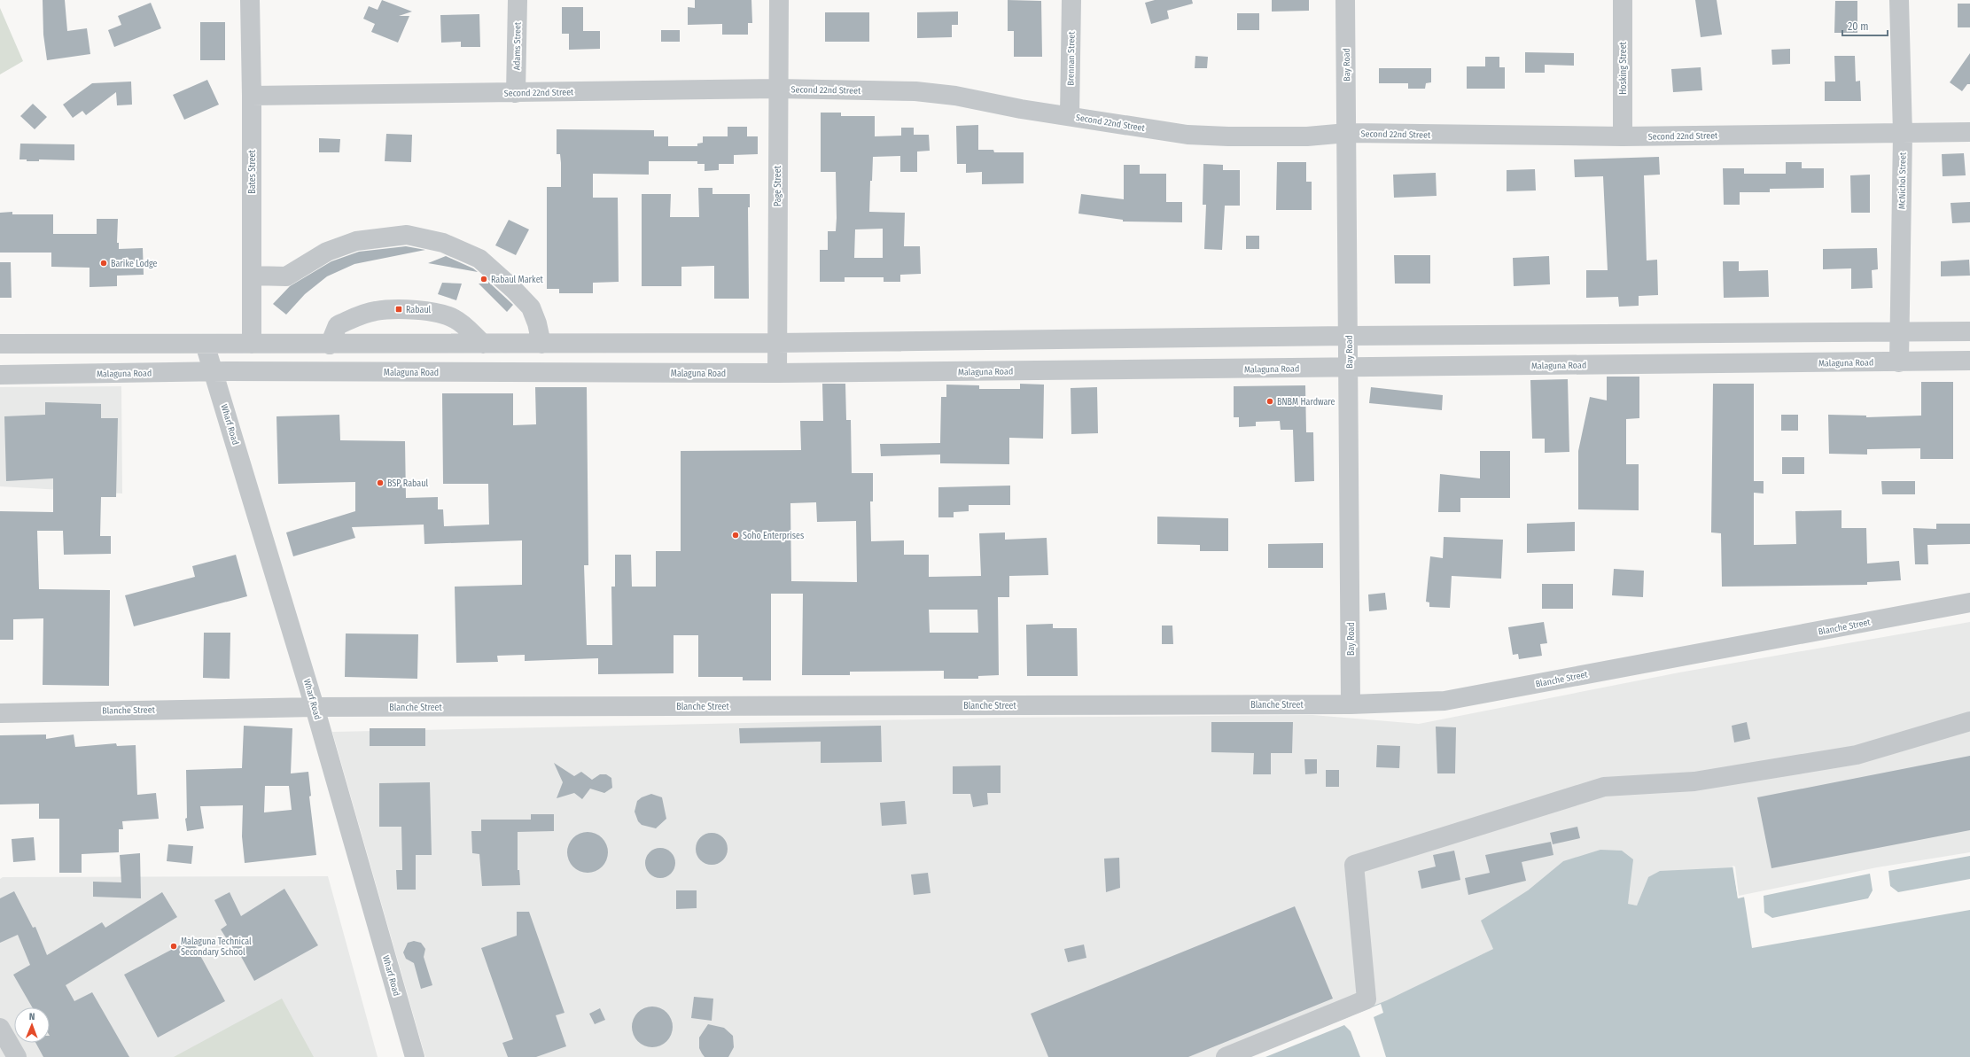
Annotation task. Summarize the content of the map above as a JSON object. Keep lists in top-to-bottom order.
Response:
{
  "streets": {
    "street": [
      "Adams Street",
      "Brennan Street",
      "Bay Road",
      "Hosking Street",
      "Second 22nd Street",
      "Bates Street",
      "McNichol Street",
      "Page Street",
      "Malaguna Road",
      "Wharf Road",
      "Blanche Street"
    ]
  },
  "crossings": [
    ["Adams Street", "Second 22nd Street"],
    ["Brennan Street", "Second 22nd Street"],
    ["Bay Road", "Second 22nd Street"],
    ["Bay Road", "Malaguna Road"],
    ["Bay Road", "Blanche Street"],
    ["Hosking Street", "Second 22nd Street"],
    ["Second 22nd Street", "Bates Street"],
    ["Second 22nd Street", "McNichol Street"],
    ["Second 22nd Street", "Page Street"],
    ["McNichol Street", "Malaguna Road"],
    ["Page Street", "Malaguna Road"],
    ["Malaguna Road", "Wharf Road"],
    ["Wharf Road", "Blanche Street"]
  ],
  "places": {
    "other": [
      "Barike Lodge",
      "Rabaul Market",
      "BNBM Hardware",
      "BSP Rabaul",
      "Soho Enterprises",
      "Malaguna Technical Secondary School"
    ],
    "transit": ["Rabaul"]
  },
  "scale_bar": "20 m",
  "north": "top"
}
